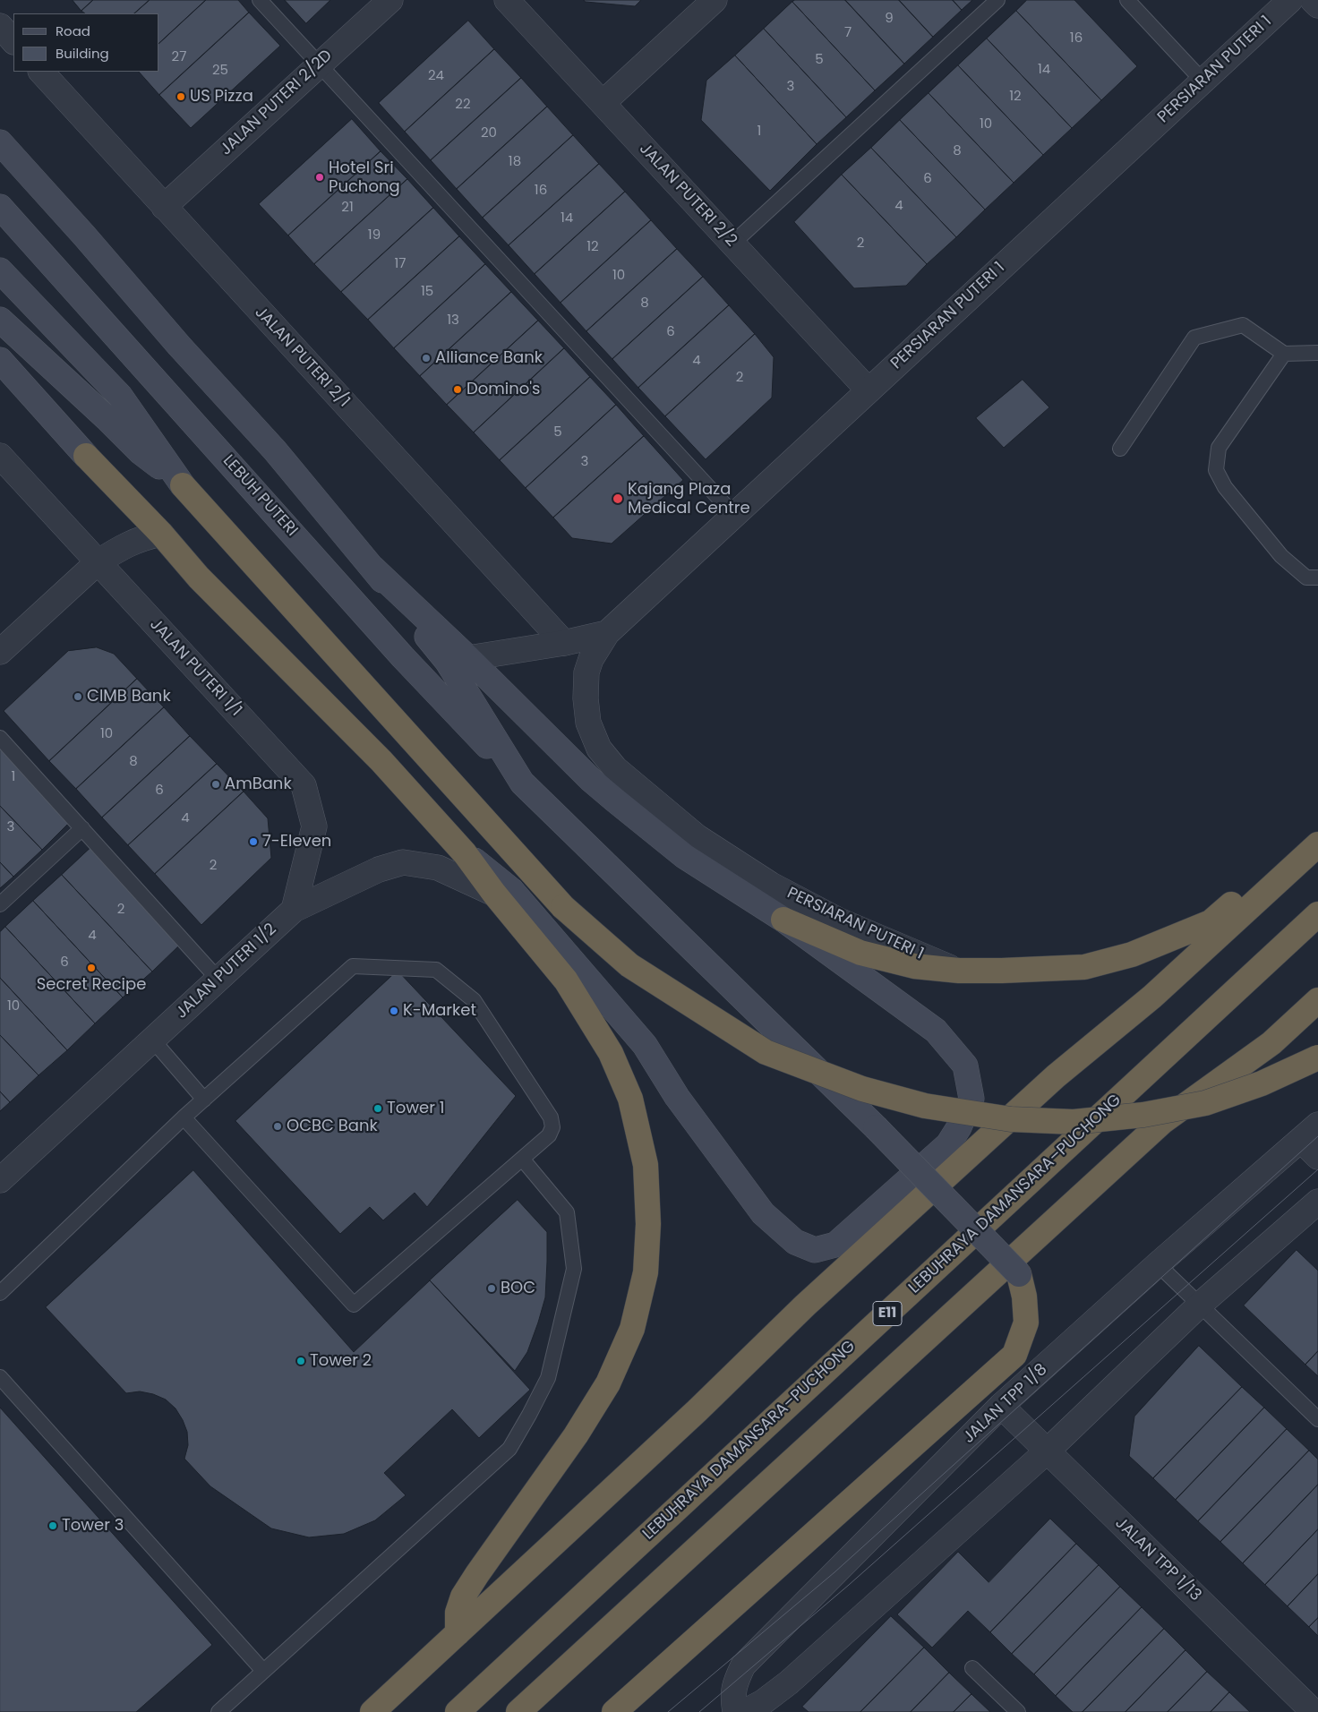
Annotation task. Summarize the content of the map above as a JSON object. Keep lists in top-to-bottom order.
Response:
{
  "streets": {
    "highway": ["LEBUHRAYA DAMANSARA–PUCHONG", "E11"],
    "main road": ["LEBUH PUTERI"],
    "street": [
      "PERSIARAN PUTERI 1",
      "JALAN PUTERI 2/2D",
      "JALAN PUTERI 2/2",
      "JALAN PUTERI 2/1",
      "JALAN PUTERI 1/1",
      "JALAN PUTERI 1/2",
      "JALAN TPP 1/8",
      "JALAN TPP 1/13"
    ]
  },
  "crossings": [
    ["PERSIARAN PUTERI 1", "JALAN PUTERI 2/2"],
    ["JALAN PUTERI 2/2D", "JALAN PUTERI 2/1"],
    ["JALAN PUTERI 1/1", "JALAN PUTERI 1/2"],
    ["JALAN TPP 1/8", "JALAN TPP 1/13"]
  ],
  "places": [
    "US Pizza",
    "Hotel Sri Puchong",
    "Alliance Bank",
    "Domino's",
    "Kajang Plaza Medical Centre",
    "CIMB Bank",
    "AmBank",
    "7-Eleven",
    "Secret Recipe",
    "K-Market",
    "Tower 1",
    "OCBC Bank",
    "BOC",
    "Tower 2",
    "Tower 3"
  ],
  "house_numbers": [
    "9",
    "7",
    "16",
    "27",
    "5",
    "14",
    "25",
    "24",
    "3",
    "12",
    "22",
    "10",
    "1",
    "20",
    "8",
    "18",
    "6",
    "16",
    "4",
    "21",
    "14",
    "19",
    "2",
    "12",
    "17",
    "10",
    "15",
    "8",
    "13",
    "6",
    "4",
    "2",
    "5",
    "3",
    "10",
    "8",
    "1",
    "6",
    "4",
    "3",
    "2",
    "2",
    "4",
    "6",
    "10"
  ],
  "legend": ["Road", "Building"]
}
